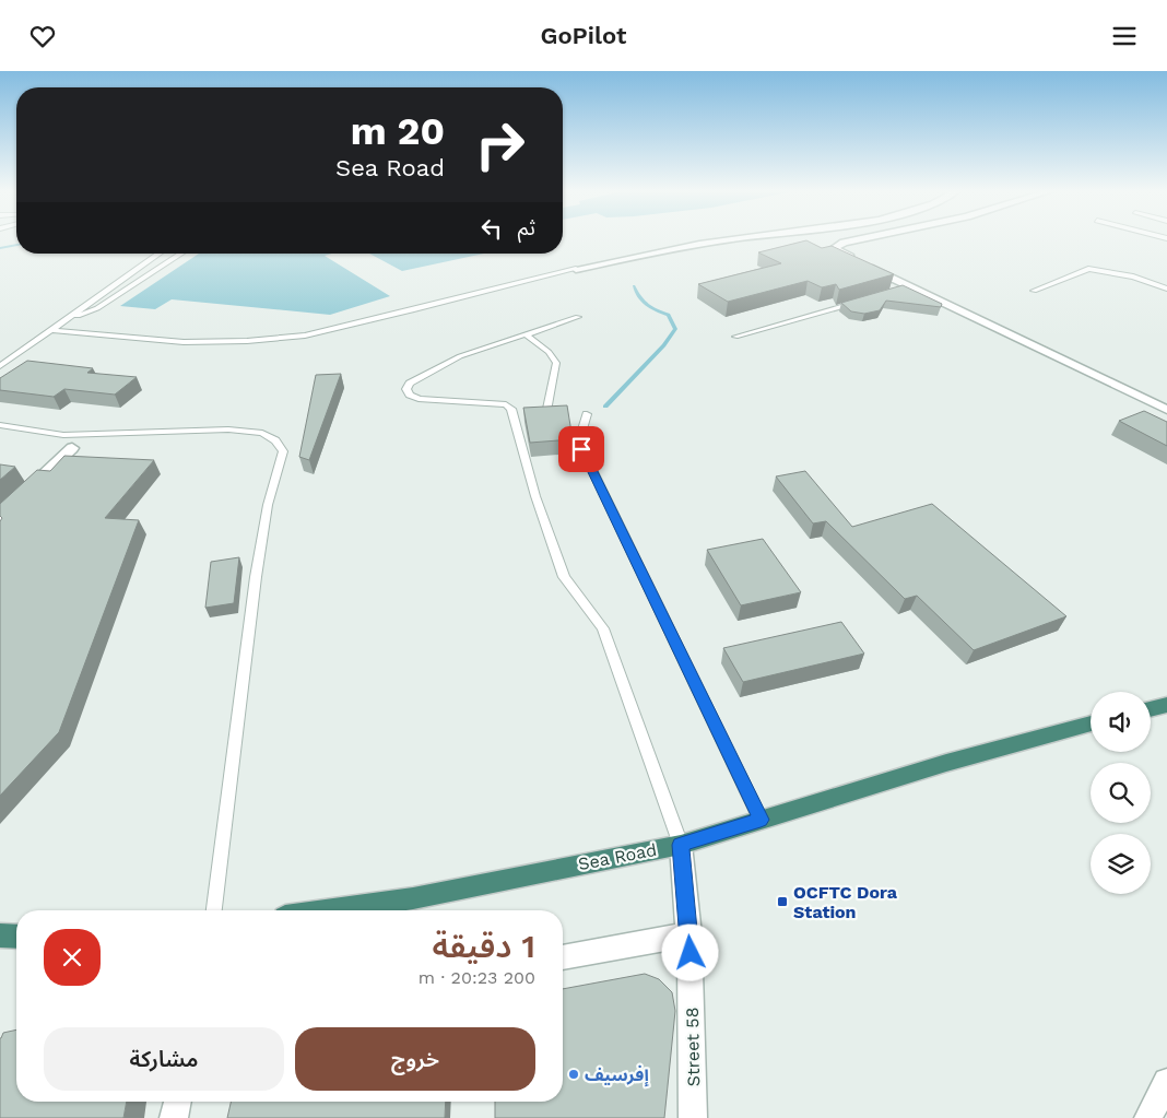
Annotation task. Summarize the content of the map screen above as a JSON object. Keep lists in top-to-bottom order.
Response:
{
  "streets": {
    "highway": ["Sea Road"],
    "street": ["Street 58"]
  },
  "crossings": [
    ["Sea Road", "Street 58"]
  ],
  "places": {
    "transit": ["OCFTC Dora Station"],
    "other": ["إفرسيف"]
  },
  "page": {
    "header": "GoPilot",
    "turn": ["20 m", "Sea Road"],
    "then": "ثم",
    "heading": ["1 دقيقة", "200 m · 20:23"],
    "buttons": ["خروج", "مشاركة"]
  }
}
